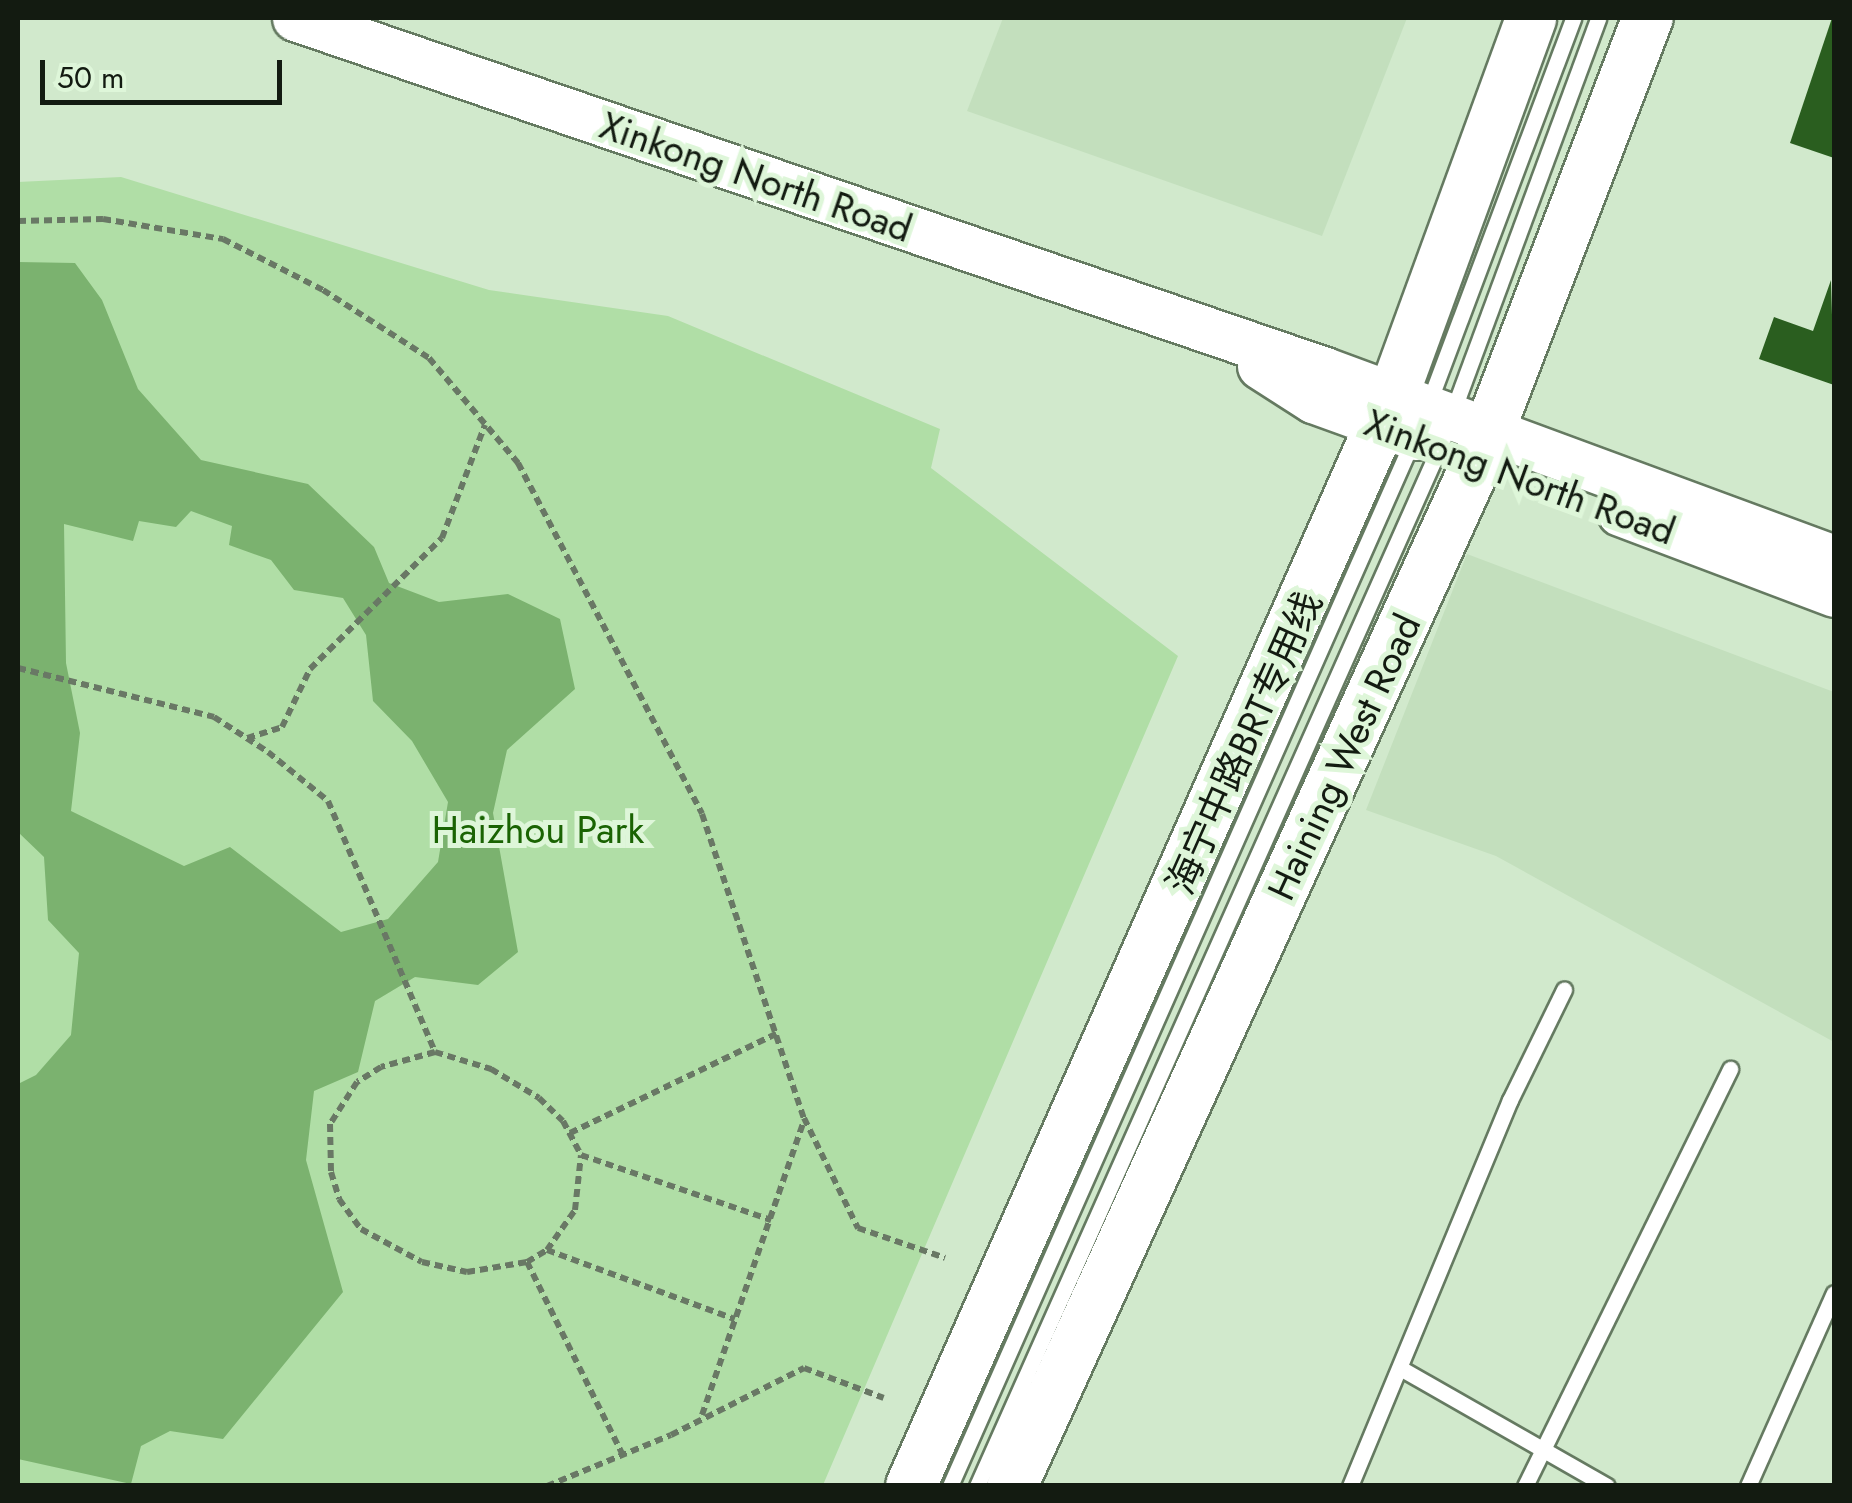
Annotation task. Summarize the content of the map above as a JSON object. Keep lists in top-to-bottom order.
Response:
{
  "streets": {
    "main road": ["Xinkong North Road", "Haining West Road"],
    "lane": ["海宁中路BRT专用线"]
  },
  "crossings": [
    ["Xinkong North Road", "海宁中路BRT专用线"],
    ["Xinkong North Road", "Haining West Road"],
    ["海宁中路BRT专用线", "Haining West Road"]
  ],
  "parks": ["Haizhou Park"],
  "scale_bar": "50 m"
}
